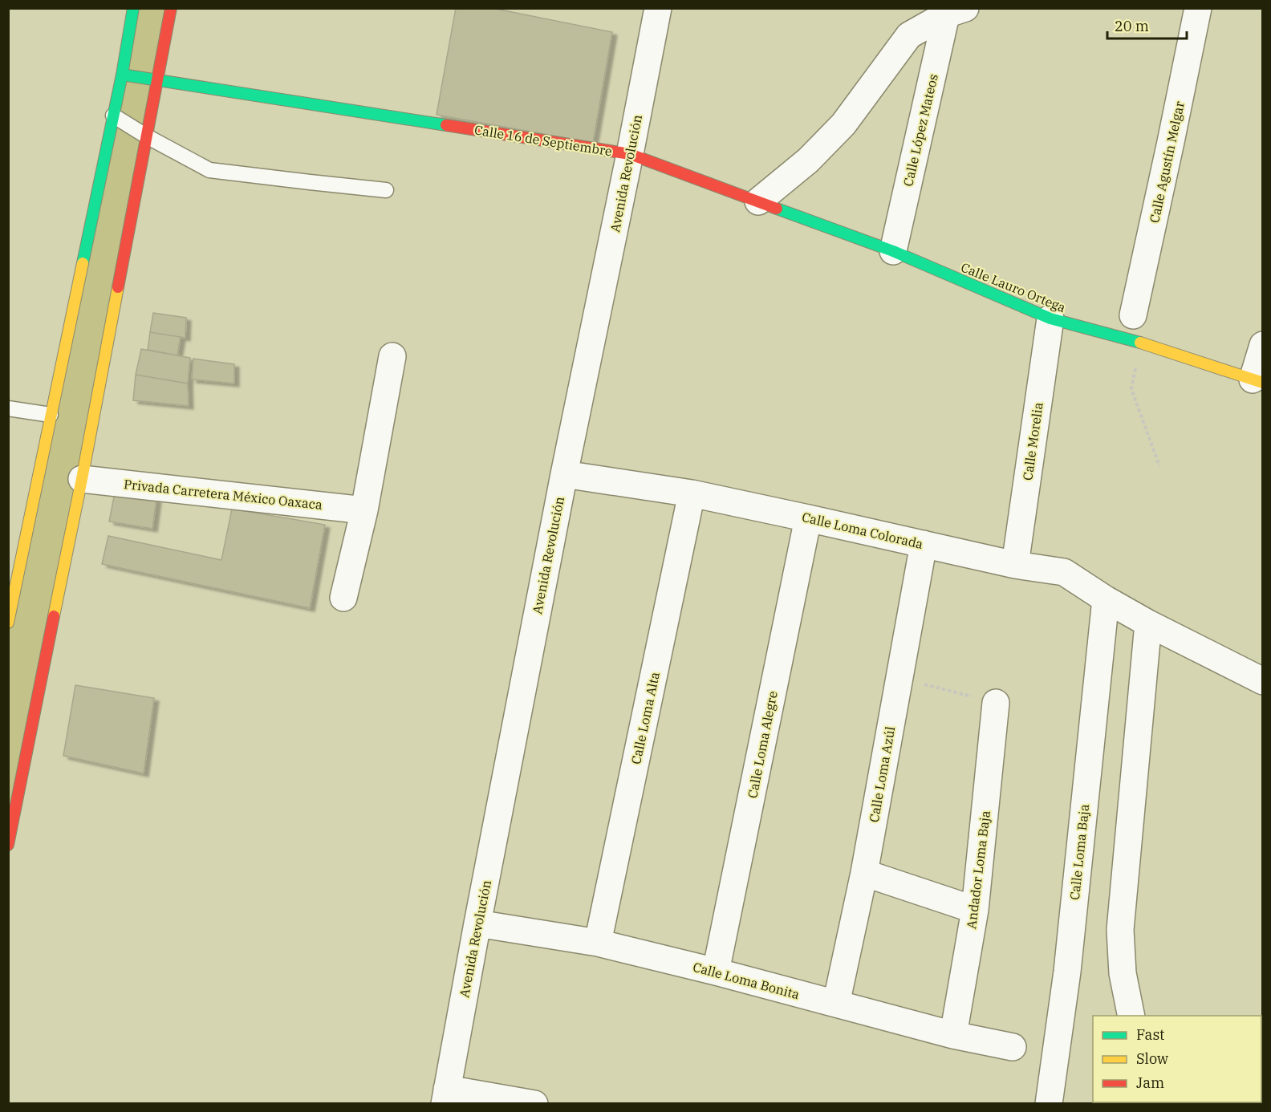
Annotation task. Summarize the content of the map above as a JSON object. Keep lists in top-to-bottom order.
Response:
{
  "streets": {
    "main road": ["Calle 16 de Septiembre", "Calle Lauro Ortega"],
    "street": [
      "Calle López Mateos",
      "Calle Agustín Melgar",
      "Avenida Revolución",
      "Calle Morelia",
      "Privada Carretera México Oaxaca",
      "Calle Loma Colorada",
      "Calle Loma Alta",
      "Calle Loma Alegre",
      "Calle Loma Azúl",
      "Calle Loma Baja",
      "Andador Loma Baja",
      "Calle Loma Bonita"
    ]
  },
  "crossings": [
    ["Calle López Mateos", "Calle Lauro Ortega"],
    ["Calle 16 de Septiembre", "Avenida Revolución"],
    ["Calle 16 de Septiembre", "Calle Lauro Ortega"],
    ["Avenida Revolución", "Calle Loma Colorada"],
    ["Avenida Revolución", "Calle Loma Bonita"],
    ["Calle Lauro Ortega", "Calle Morelia"],
    ["Calle Morelia", "Calle Loma Colorada"],
    ["Calle Loma Colorada", "Calle Loma Alta"],
    ["Calle Loma Colorada", "Calle Loma Alegre"],
    ["Calle Loma Colorada", "Calle Loma Azúl"],
    ["Calle Loma Colorada", "Calle Loma Baja"],
    ["Calle Loma Alta", "Calle Loma Bonita"],
    ["Calle Loma Alegre", "Calle Loma Bonita"],
    ["Calle Loma Azúl", "Calle Loma Bonita"],
    ["Andador Loma Baja", "Calle Loma Bonita"]
  ],
  "legend": ["Fast", "Slow", "Jam"],
  "scale_bar": "20 m"
}
